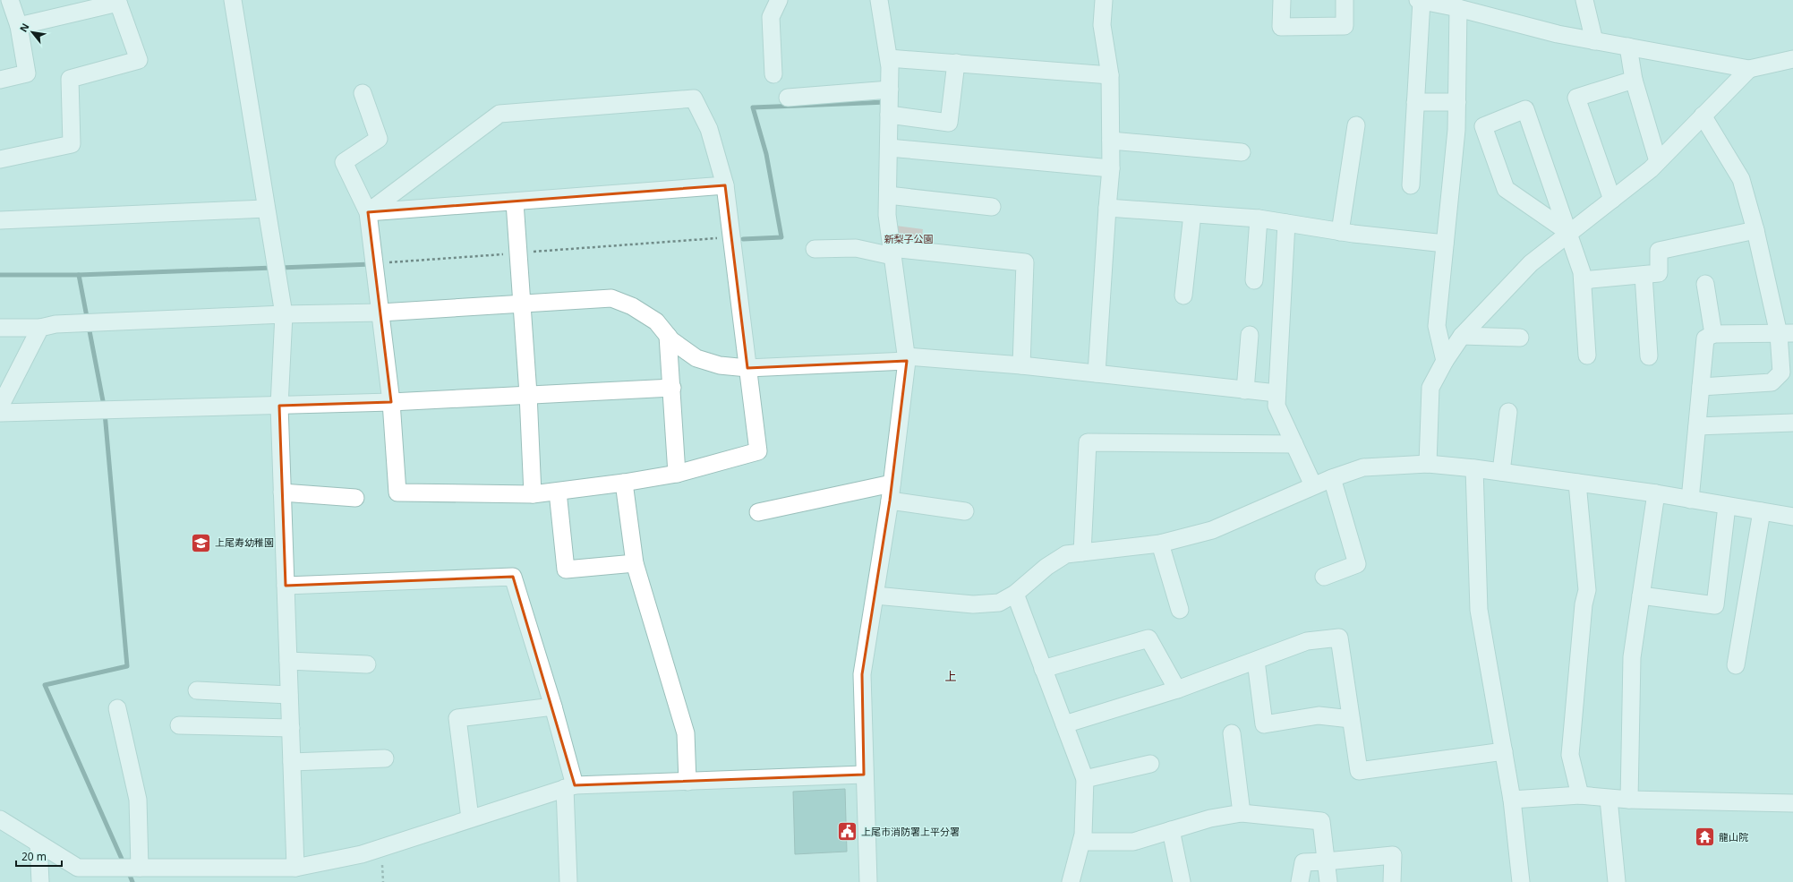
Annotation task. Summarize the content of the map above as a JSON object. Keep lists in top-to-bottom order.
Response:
{
  "districts": ["上"],
  "parks": ["新梨子公園"],
  "places": {
    "school or university": ["上尾寿幼稚園"],
    "public building": ["上尾市消防署上平分署"],
    "temple": ["龍山院"]
  },
  "scale_bar": "20 m",
  "north": "top left"
}
